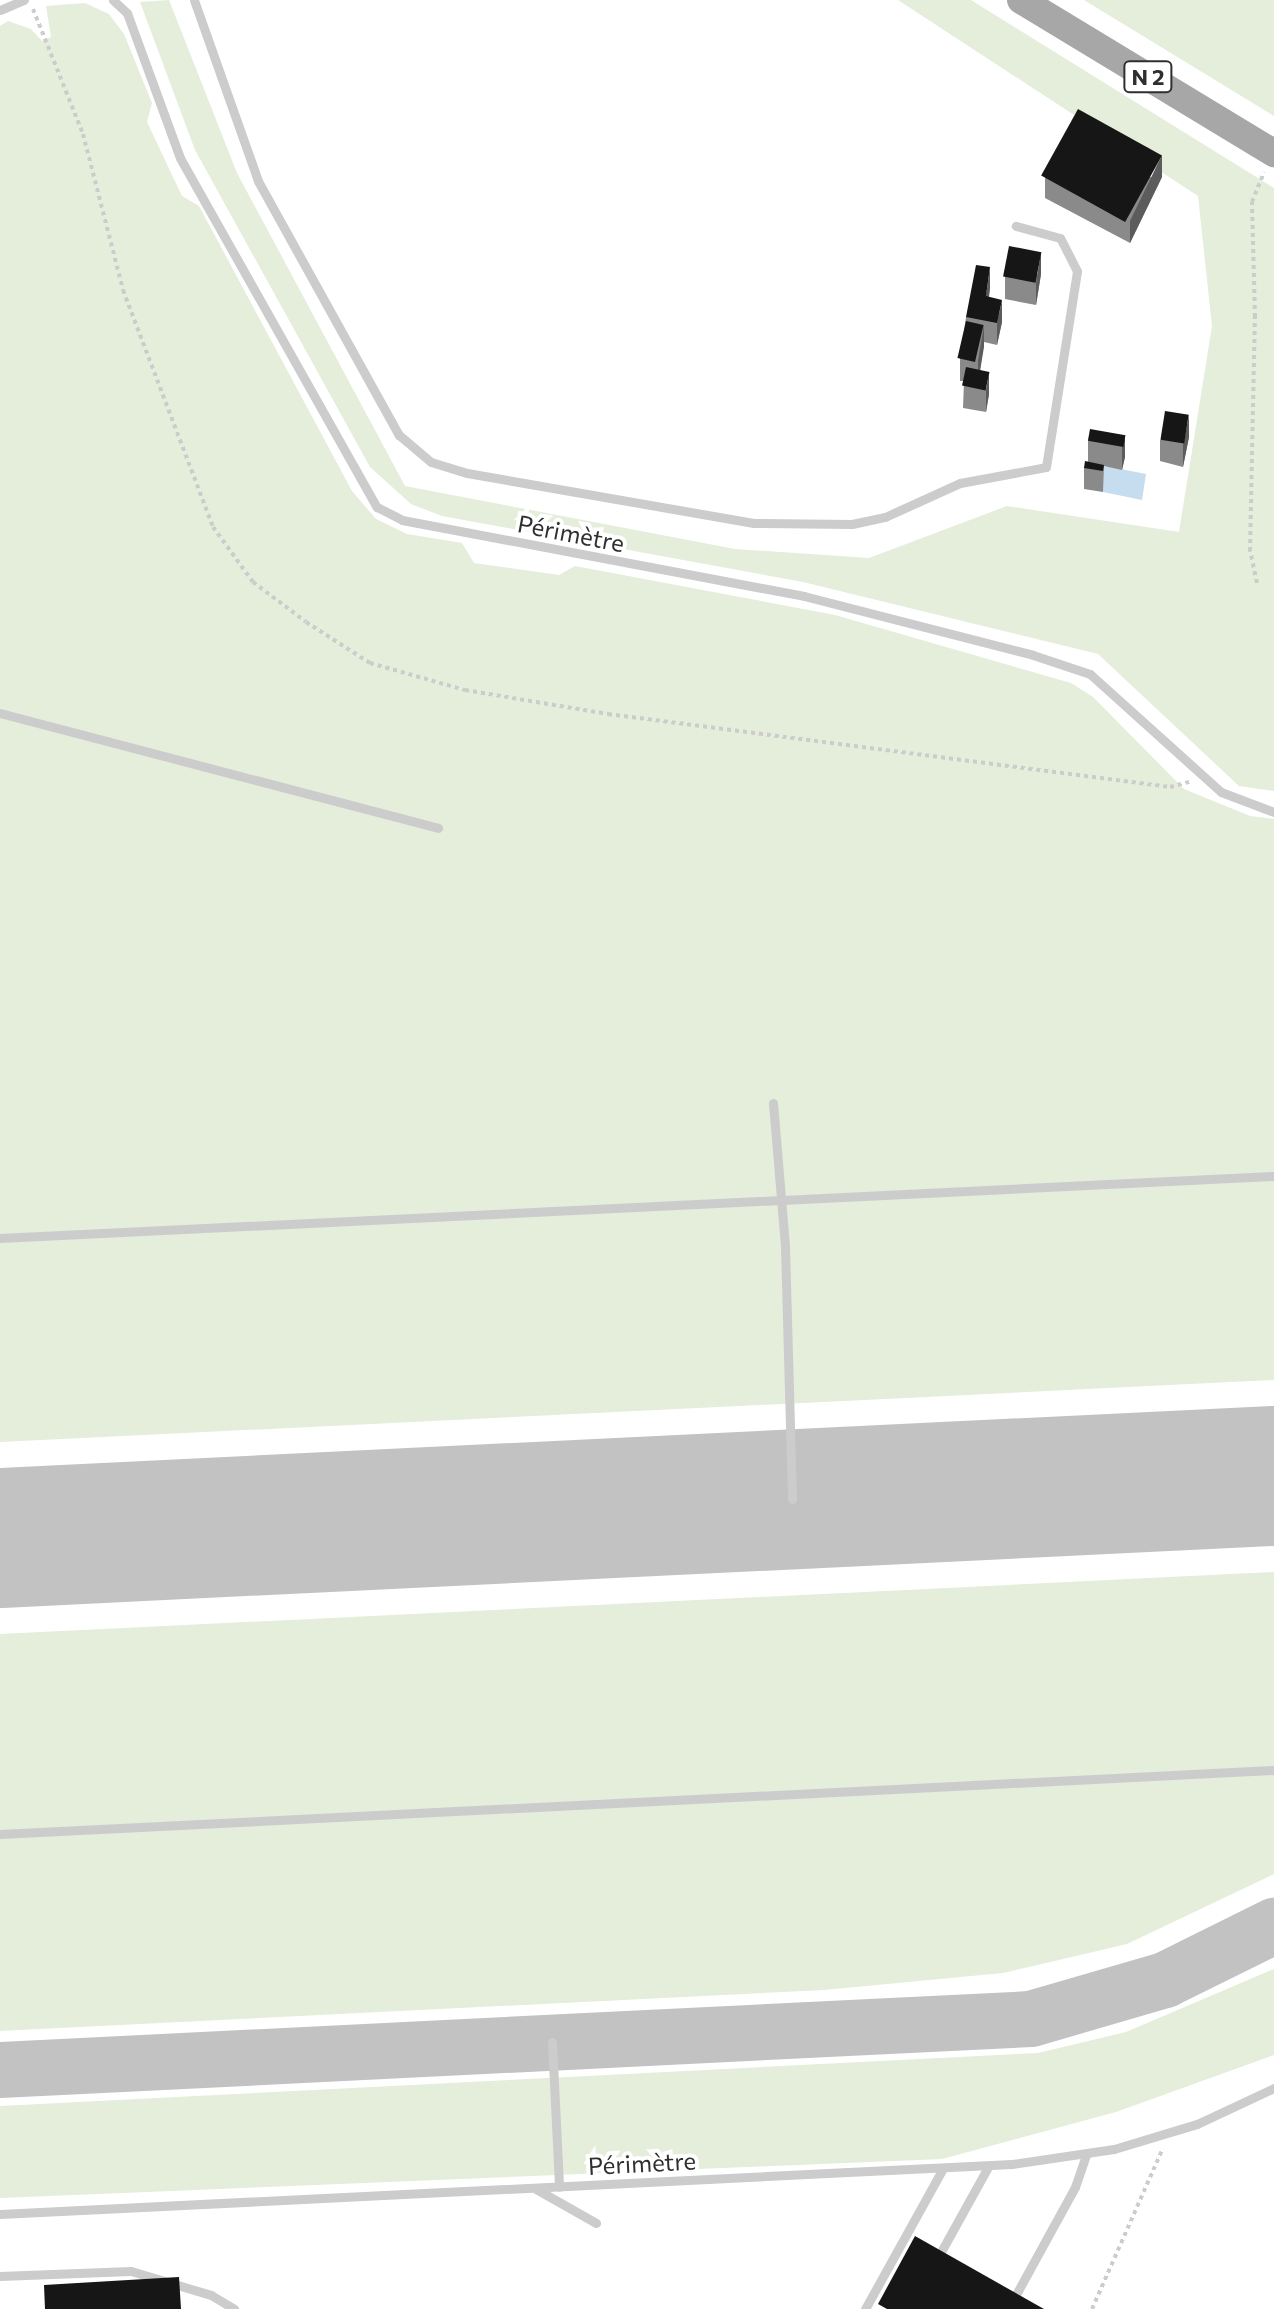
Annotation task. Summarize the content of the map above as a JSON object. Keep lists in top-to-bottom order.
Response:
{
  "streets": {
    "main road": ["N 2"],
    "lane": ["Périmètre"]
  }
}
